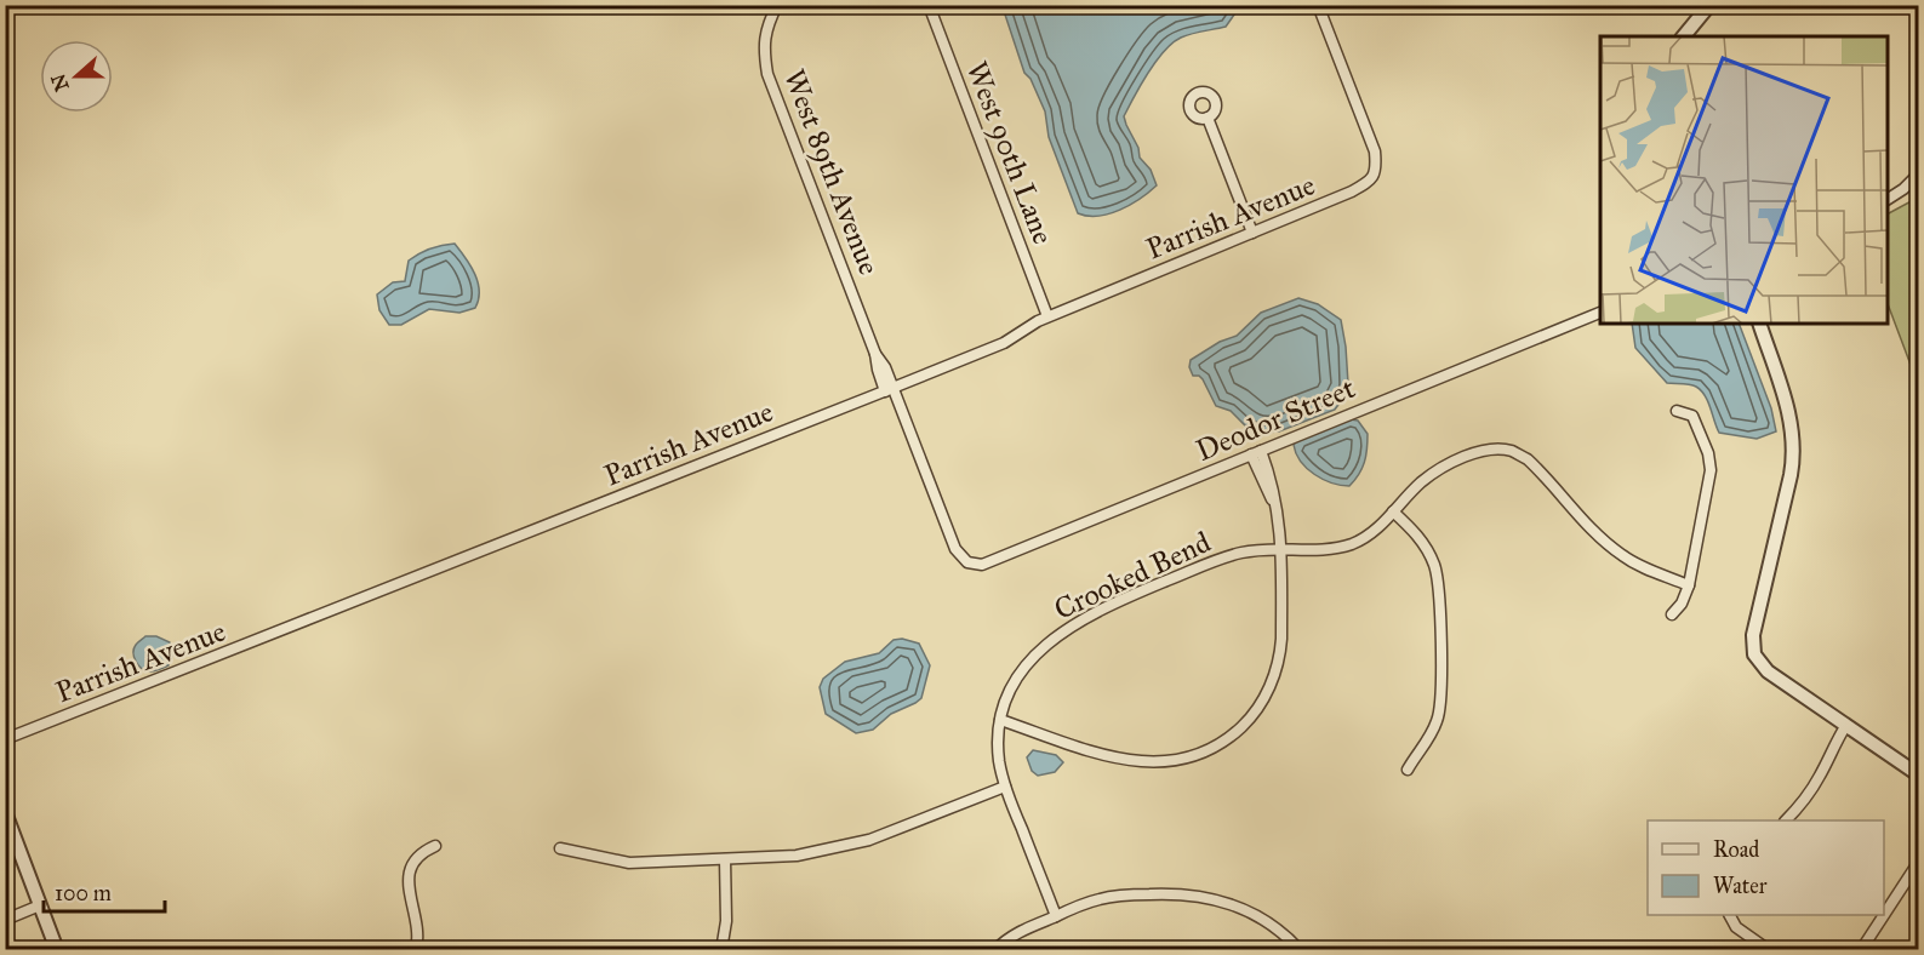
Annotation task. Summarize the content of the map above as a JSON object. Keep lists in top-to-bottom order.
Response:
{
  "streets": {
    "street": [
      "West 90th Lane",
      "West 89th Avenue",
      "Parrish Avenue",
      "Deodor Street",
      "Crooked Bend"
    ]
  },
  "crossings": [
    ["West 90th Lane", "Parrish Avenue"],
    ["West 89th Avenue", "Parrish Avenue"],
    ["West 89th Avenue", "Deodor Street"]
  ],
  "legend": ["Road", "Water"],
  "scale_bar": "100 m",
  "north": "left"
}
